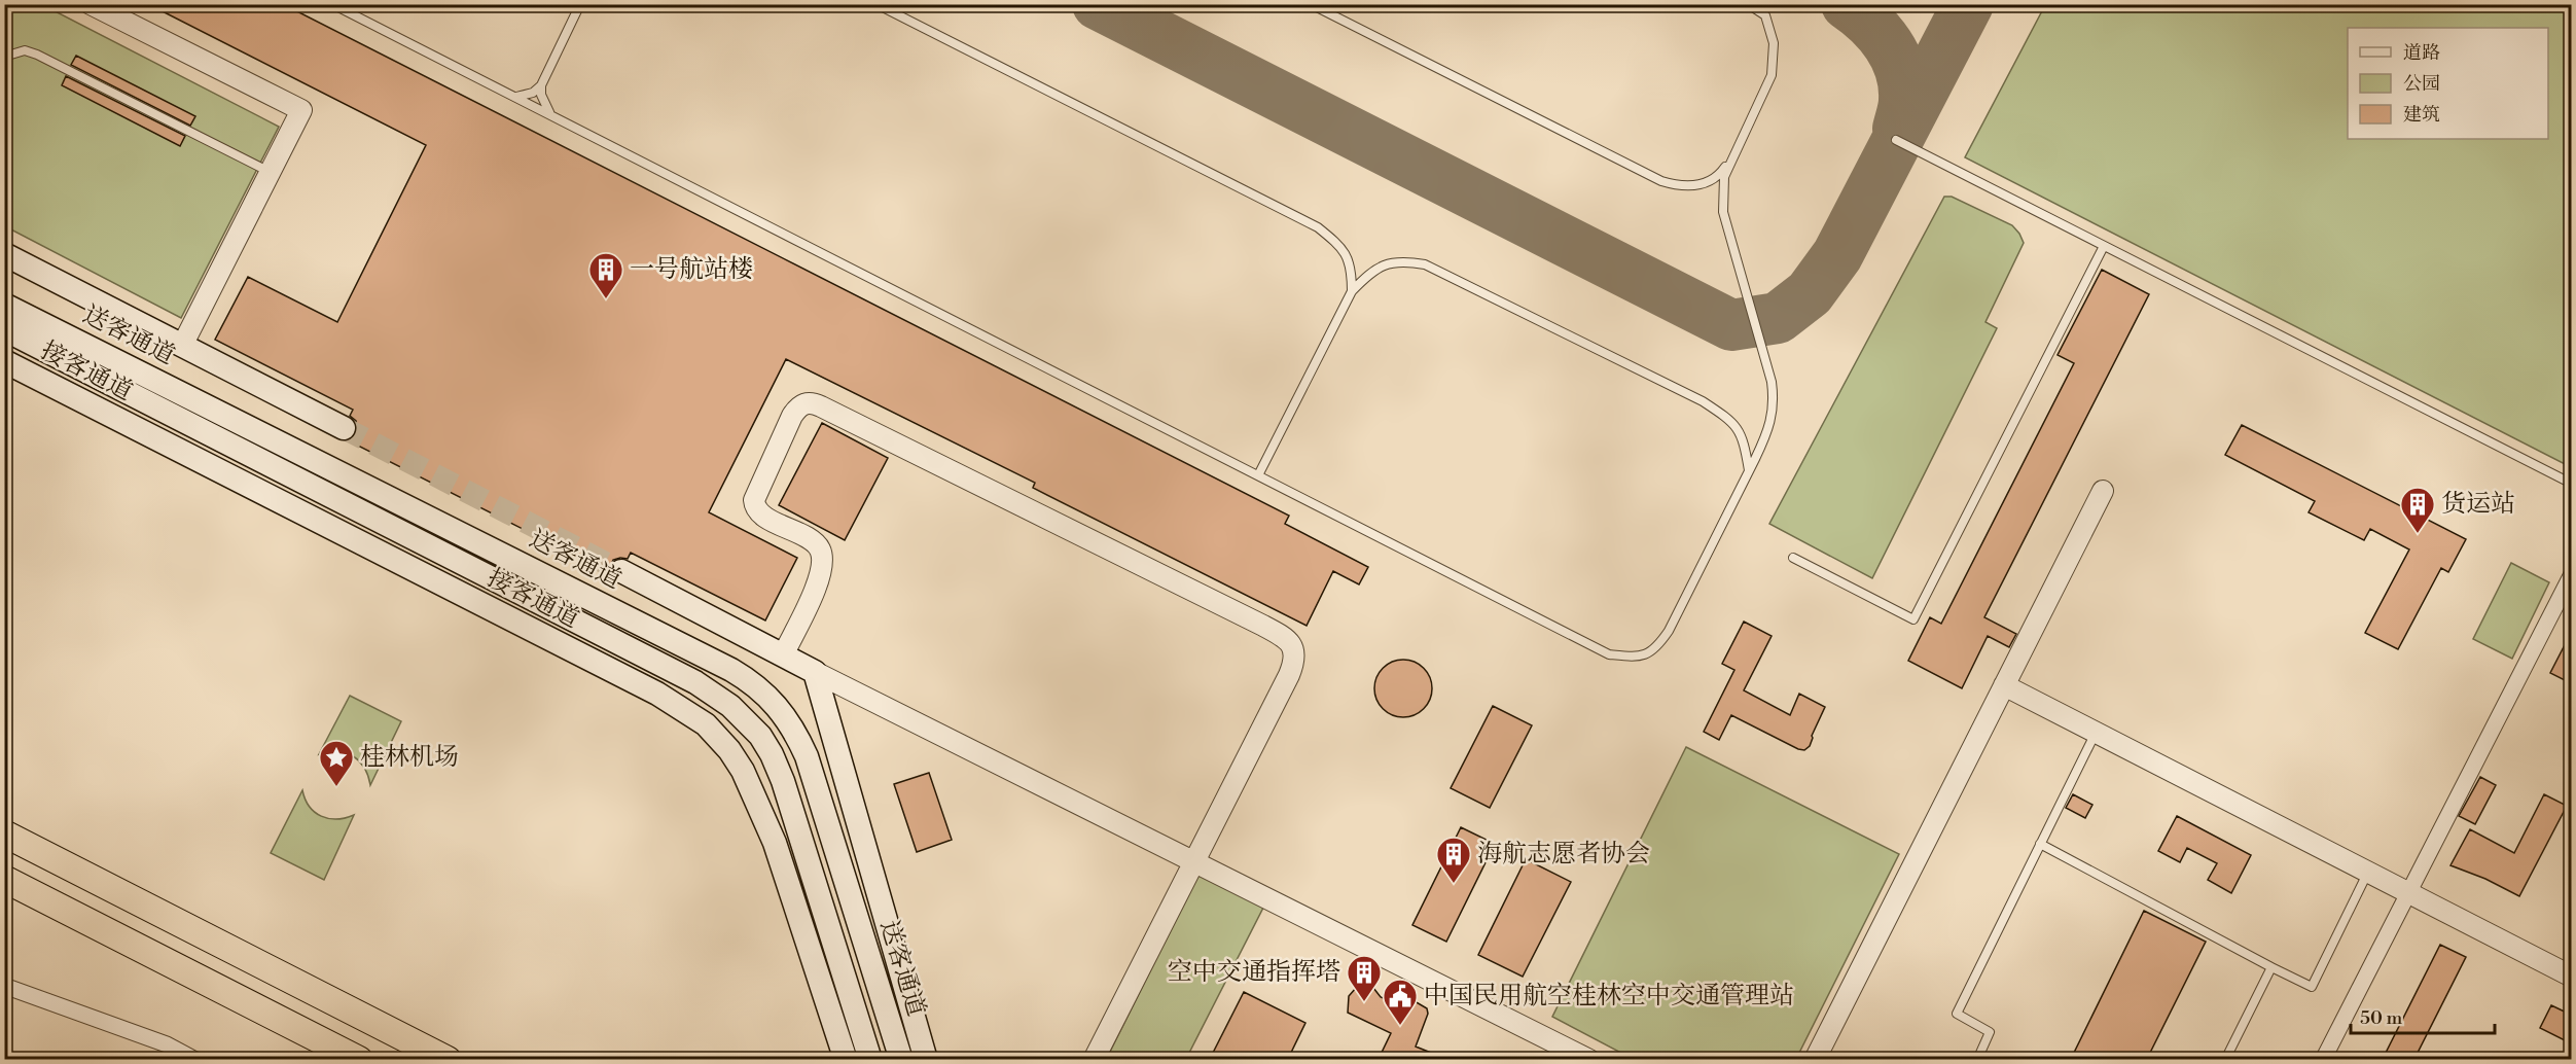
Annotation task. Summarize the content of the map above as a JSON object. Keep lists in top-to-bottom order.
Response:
{
  "streets": {
    "main road": ["送客通道", "接客通道"]
  },
  "places": {
    "building": [
      "一号航站楼",
      "货运站",
      "海航志愿者协会",
      "空中交通指挥塔"
    ],
    "place": ["桂林机场"],
    "public building": ["中国民用航空桂林空中交通管理站"]
  },
  "legend": ["道路", "公园", "建筑"],
  "scale_bar": "50 m"
}
